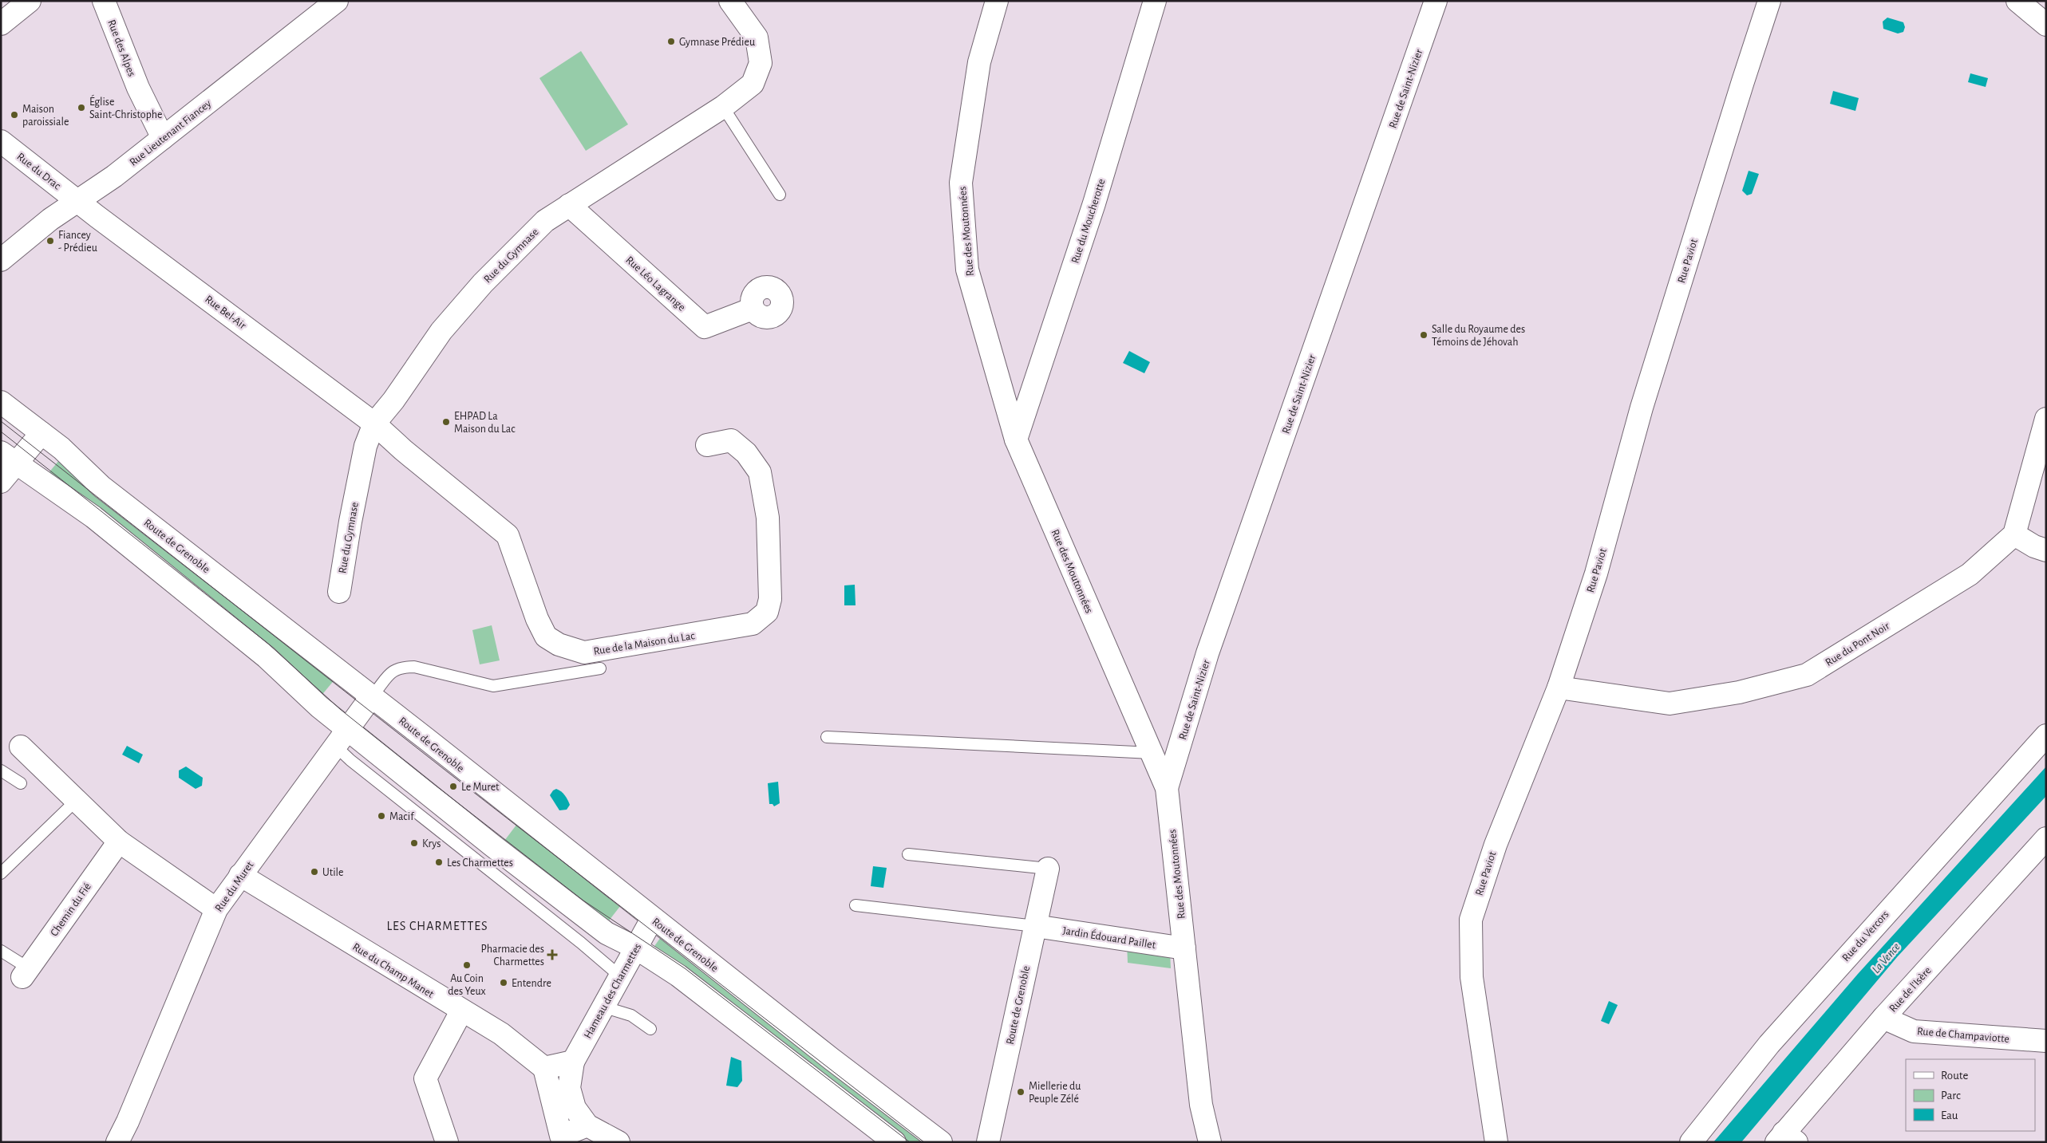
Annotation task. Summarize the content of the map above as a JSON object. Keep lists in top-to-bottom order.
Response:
{
  "streets": {
    "street": [
      "Rue des Alpes",
      "Rue de Saint-Nizier",
      "Rue Lieutenant Fiancey",
      "Rue du Drac",
      "Rue du Moucherotte",
      "Rue des Moutonnées",
      "Rue du Gymnase",
      "Rue Paviot",
      "Rue Léo Lagrange",
      "Rue Bel-Air",
      "Route de Grenoble",
      "Rue de la Maison du Lac",
      "Rue du Pont Noir",
      "Rue du Muret",
      "Chemin du Fié",
      "Rue du Vercors",
      "Jardin Édouard Paillet",
      "Rue du Champ Manet",
      "Rue de l'Isère",
      "Hameau des Charmettes",
      "Rue de Champaviotte"
    ]
  },
  "crossings": [
    ["Rue des Alpes", "Rue Lieutenant Fiancey"],
    ["Rue de Saint-Nizier", "Rue des Moutonnées"],
    ["Rue Lieutenant Fiancey", "Rue du Drac"],
    ["Rue Lieutenant Fiancey", "Rue Bel-Air"],
    ["Rue du Drac", "Rue Bel-Air"],
    ["Rue du Moucherotte", "Rue des Moutonnées"],
    ["Rue des Moutonnées", "Jardin Édouard Paillet"],
    ["Rue du Gymnase", "Rue Léo Lagrange"],
    ["Rue du Gymnase", "Rue Bel-Air"],
    ["Rue du Gymnase", "Rue de la Maison du Lac"],
    ["Rue Paviot", "Rue du Pont Noir"],
    ["Rue Bel-Air", "Rue de la Maison du Lac"],
    ["Route de Grenoble", "Rue du Muret"],
    ["Route de Grenoble", "Jardin Édouard Paillet"],
    ["Route de Grenoble", "Hameau des Charmettes"],
    ["Rue du Muret", "Rue du Champ Manet"],
    ["Rue de l'Isère", "Rue de Champaviotte"]
  ],
  "districts": ["LES CHARMETTES"],
  "water": ["La Vence"],
  "places": {
    "other": [
      "Gymnase Prédieu",
      "Église Saint-Christophe",
      "Maison paroissiale",
      "Fiancey - Prédieu",
      "Salle du Royaume des Témoins de Jéhovah",
      "EHPAD La Maison du Lac",
      "Le Muret",
      "Macif",
      "Krys",
      "Les Charmettes",
      "Utile",
      "Au Coin des Yeux",
      "Entendre",
      "Miellerie du Peuple Zélé"
    ],
    "health": ["Pharmacie des Charmettes"]
  },
  "legend": ["Route", "Parc", "Eau"]
}
